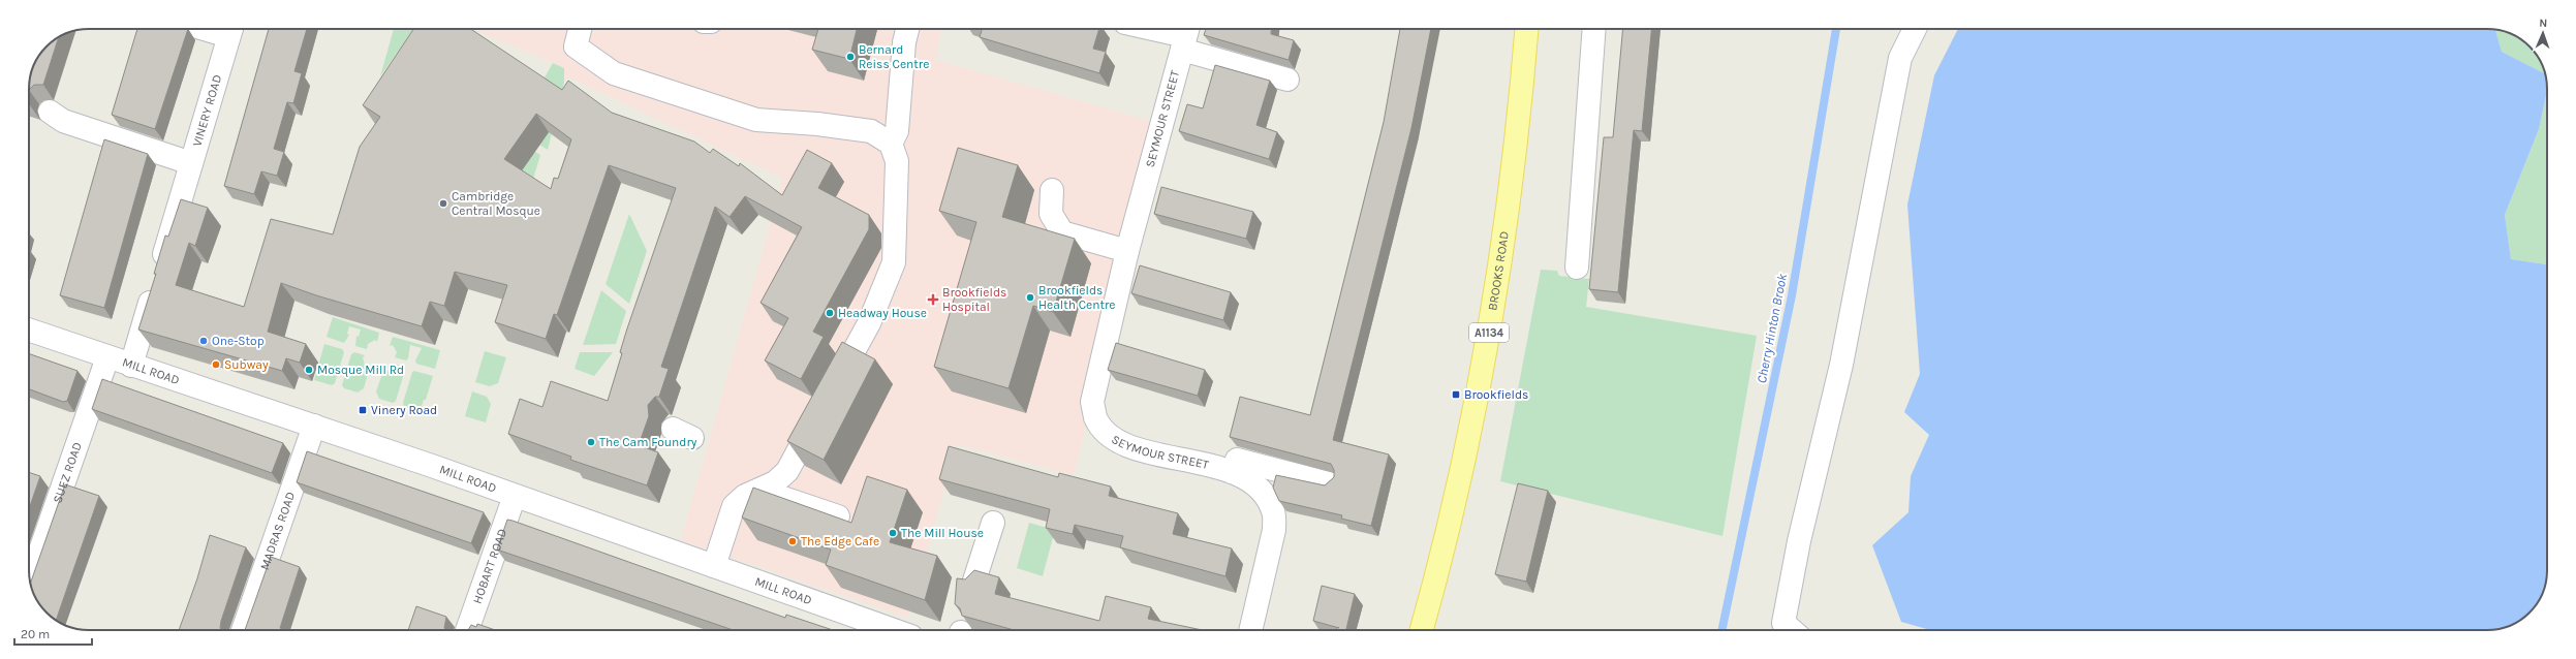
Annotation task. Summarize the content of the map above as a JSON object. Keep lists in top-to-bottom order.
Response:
{
  "streets": {
    "main road": ["BROOKS ROAD", "A1134"],
    "street": [
      "VINERY ROAD",
      "SEYMOUR STREET",
      "MILL ROAD",
      "SUEZ ROAD",
      "MADRAS ROAD",
      "HOBART ROAD"
    ]
  },
  "crossings": [
    ["VINERY ROAD", "MILL ROAD"],
    ["MILL ROAD", "SUEZ ROAD"],
    ["MILL ROAD", "MADRAS ROAD"],
    ["MILL ROAD", "HOBART ROAD"]
  ],
  "water": ["Cherry Hinton Brook"],
  "places": {
    "other": [
      "Bernard Reiss Centre",
      "Cambridge Central Mosque",
      "Brookfields Health Centre",
      "Headway House",
      "One-Stop",
      "Subway",
      "Mosque Mill Rd",
      "The Cam Foundry",
      "The Mill House",
      "The Edge Cafe"
    ],
    "health": ["Brookfields Hospital"],
    "transit": ["Brookfields", "Vinery Road"]
  },
  "scale_bar": "20 m",
  "north": "top"
}
